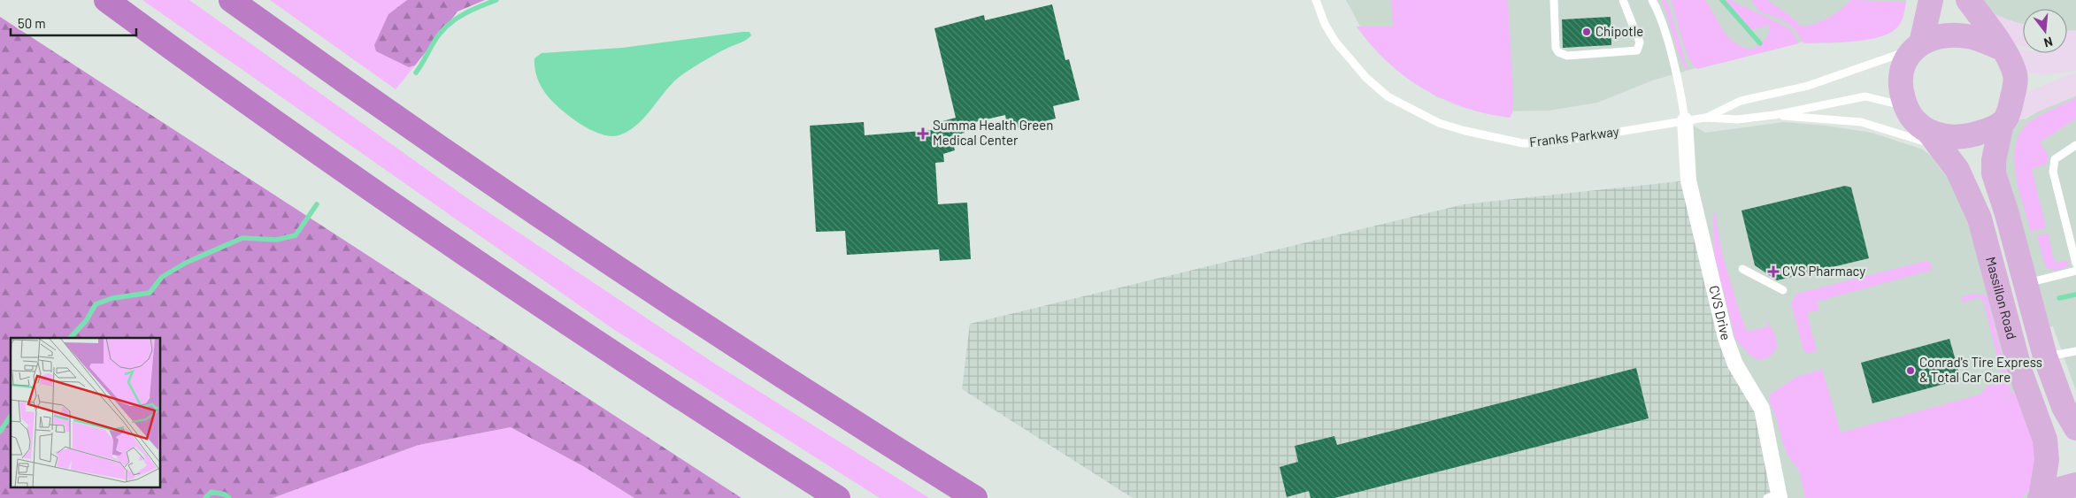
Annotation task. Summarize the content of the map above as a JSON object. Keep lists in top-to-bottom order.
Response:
{
  "streets": {
    "main road": ["Massillon Road"],
    "street": ["CVS Drive"],
    "lane": ["Franks Parkway"]
  },
  "crossings": [
    ["Franks Parkway", "Massillon Road"],
    ["Franks Parkway", "CVS Drive"]
  ],
  "places": {
    "other": ["Chipotle", "Conrad's Tire Express & Total Car Care"],
    "health": ["Summa Health Green Medical Center", "CVS Pharmacy"]
  },
  "scale_bar": "50 m",
  "north": "bottom"
}
